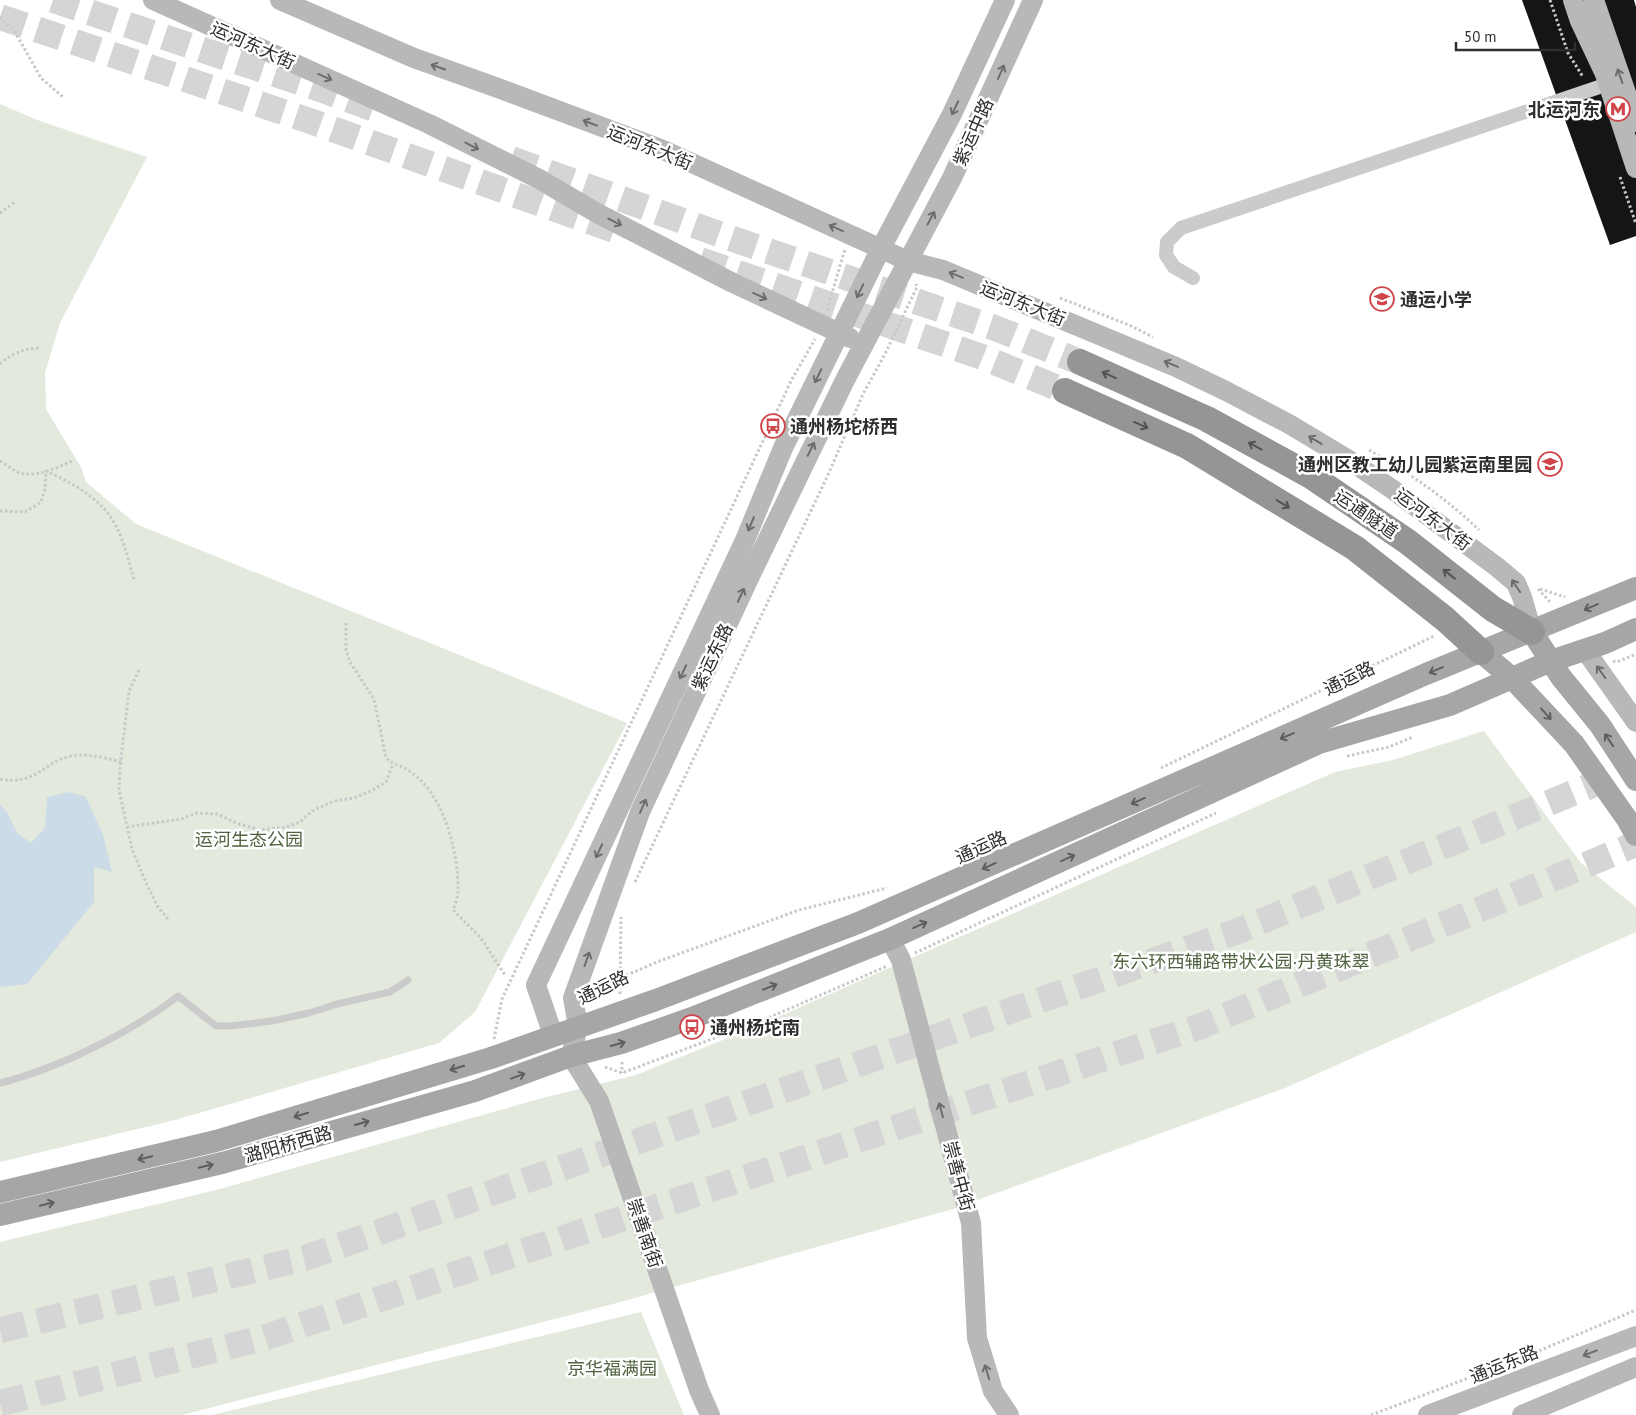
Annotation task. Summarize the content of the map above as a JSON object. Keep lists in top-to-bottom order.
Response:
{
  "streets": {
    "highway": ["运通隧道"],
    "main road": [
      "运河东大街",
      "紫运中路",
      "紫运东路",
      "通运路",
      "潞阳桥西路",
      "崇善中街",
      "崇善南街",
      "通运东路"
    ]
  },
  "crossings": [
    ["运河东大街", "紫运中路"],
    ["运河东大街", "运通隧道"],
    ["运河东大街", "紫运东路"],
    ["运河东大街", "通运路"],
    ["紫运中路", "紫运东路"],
    ["运通隧道", "通运路"],
    ["紫运东路", "通运路"],
    ["紫运东路", "潞阳桥西路"],
    ["紫运东路", "崇善南街"],
    ["通运路", "潞阳桥西路"],
    ["潞阳桥西路", "崇善南街"]
  ],
  "one_way": ["崇善中街"],
  "parks": ["运河生态公园", "东六环西辅路带状公园·丹黄珠翠", "京华福满园"],
  "places": {
    "metro station": ["北运河东"],
    "school or university": ["通运小学", "通州区教工幼儿园紫运南里园"],
    "bus stop": ["通州杨坨桥西", "通州杨坨南"]
  },
  "scale_bar": "50 m"
}
